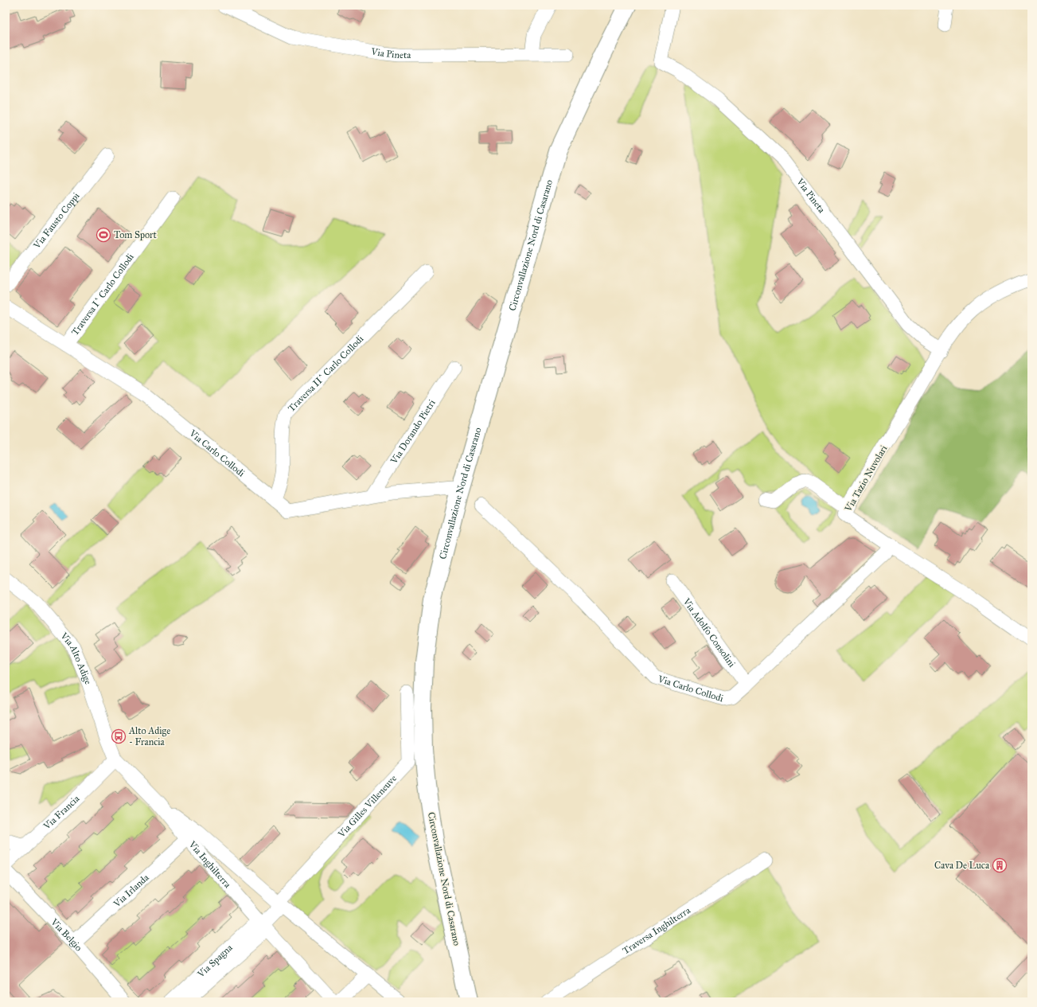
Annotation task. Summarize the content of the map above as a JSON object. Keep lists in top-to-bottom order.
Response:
{
  "streets": {
    "main road": ["Circonvallazione Nord di Casarano"],
    "street": [
      "Via Pineta",
      "Via Fausto Coppi",
      "Traversa I^ Carlo Collodi",
      "Traversa II^ Carlo Collodi",
      "Via Dorando Pietri",
      "Via Carlo Collodi",
      "Via Tazio Nuvolari",
      "Via Adolfo Consolini",
      "Via Alto Adige",
      "Via Gilles Villeneuve",
      "Via Francia",
      "Via Inghilterra",
      "Via Irlanda",
      "Traversa Inghilterra",
      "Via Belgio",
      "Via Spagna"
    ]
  },
  "crossings": [
    ["Via Pineta", "Via Tazio Nuvolari"],
    ["Traversa I^ Carlo Collodi", "Via Carlo Collodi"],
    ["Traversa II^ Carlo Collodi", "Via Carlo Collodi"],
    ["Via Dorando Pietri", "Via Carlo Collodi"],
    ["Via Carlo Collodi", "Via Tazio Nuvolari"],
    ["Via Carlo Collodi", "Via Adolfo Consolini"],
    ["Via Alto Adige", "Via Francia"],
    ["Via Alto Adige", "Via Inghilterra"],
    ["Via Gilles Villeneuve", "Via Inghilterra"],
    ["Via Francia", "Via Inghilterra"],
    ["Via Inghilterra", "Via Irlanda"],
    ["Via Inghilterra", "Via Spagna"],
    ["Via Irlanda", "Via Belgio"]
  ],
  "places": {
    "sports": ["Tom Sport"],
    "bus stop": ["Alto Adige - Francia"],
    "building": ["Cava De Luca"]
  }
}
